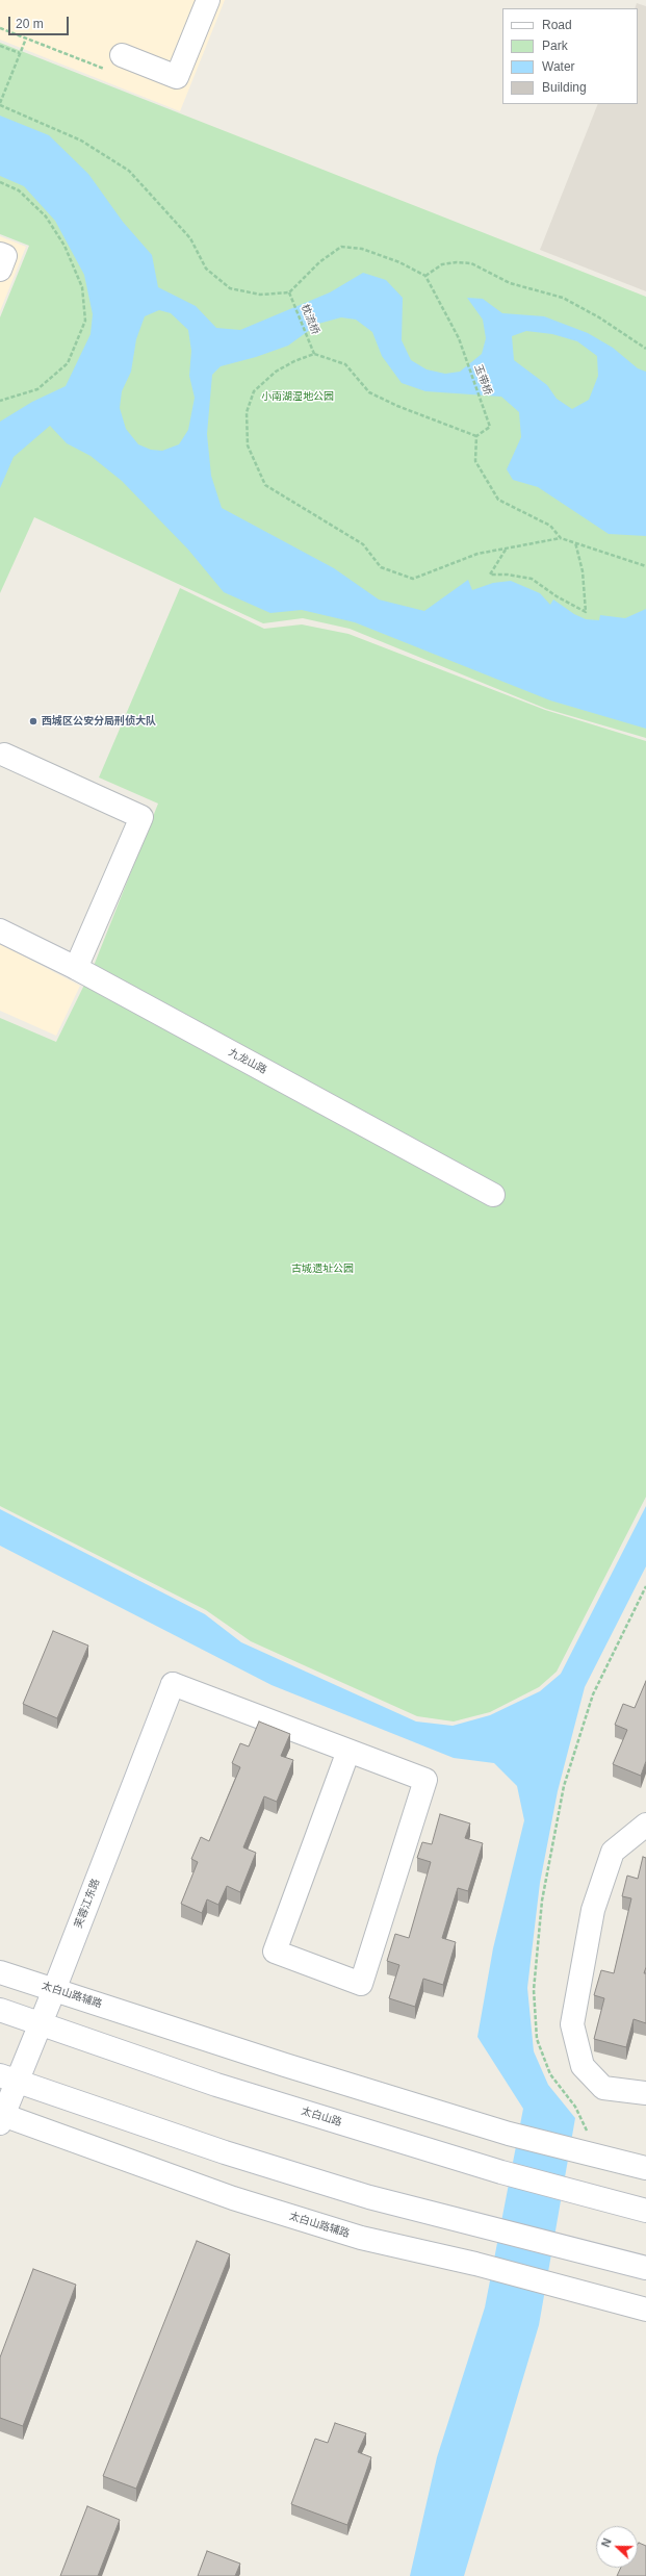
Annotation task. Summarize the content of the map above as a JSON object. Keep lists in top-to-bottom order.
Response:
{
  "streets": {
    "street": [
      "九龙山路",
      "芙蓉江东路",
      "太白山路辅路",
      "太白山路"
    ],
    "path": ["枕流桥", "玉带桥"]
  },
  "crossings": [
    ["芙蓉江东路", "太白山路辅路"],
    ["芙蓉江东路", "太白山路"]
  ],
  "parks": ["小南湖湿地公园", "古城遗址公园"],
  "places": ["西城区公安分局刑侦大队"],
  "legend": [
    "Road",
    "Park",
    "Water",
    "Building"
  ],
  "scale_bar": "20 m",
  "north": "left"
}
